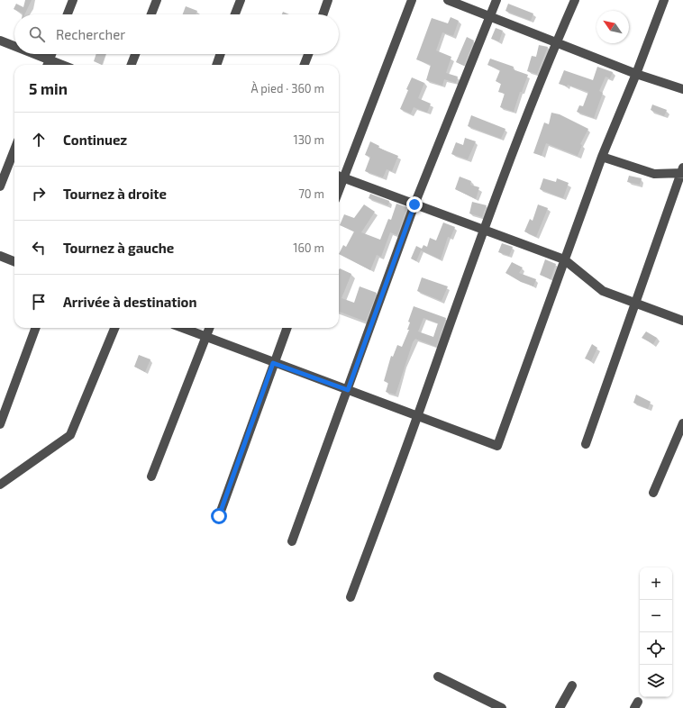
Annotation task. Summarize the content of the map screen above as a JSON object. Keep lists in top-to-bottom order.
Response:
{
  "north": "top left",
  "page": {
    "search": "Rechercher",
    "heading": ["5 min", "À pied · 360 m"],
    "list": [
      ["Continuez", "130 m"],
      ["Tournez à droite", "70 m"],
      ["Tournez à gauche", "160 m"],
      "Arrivée à destination"
    ],
    "map_buttons": ["+", "−"]
  }
}
